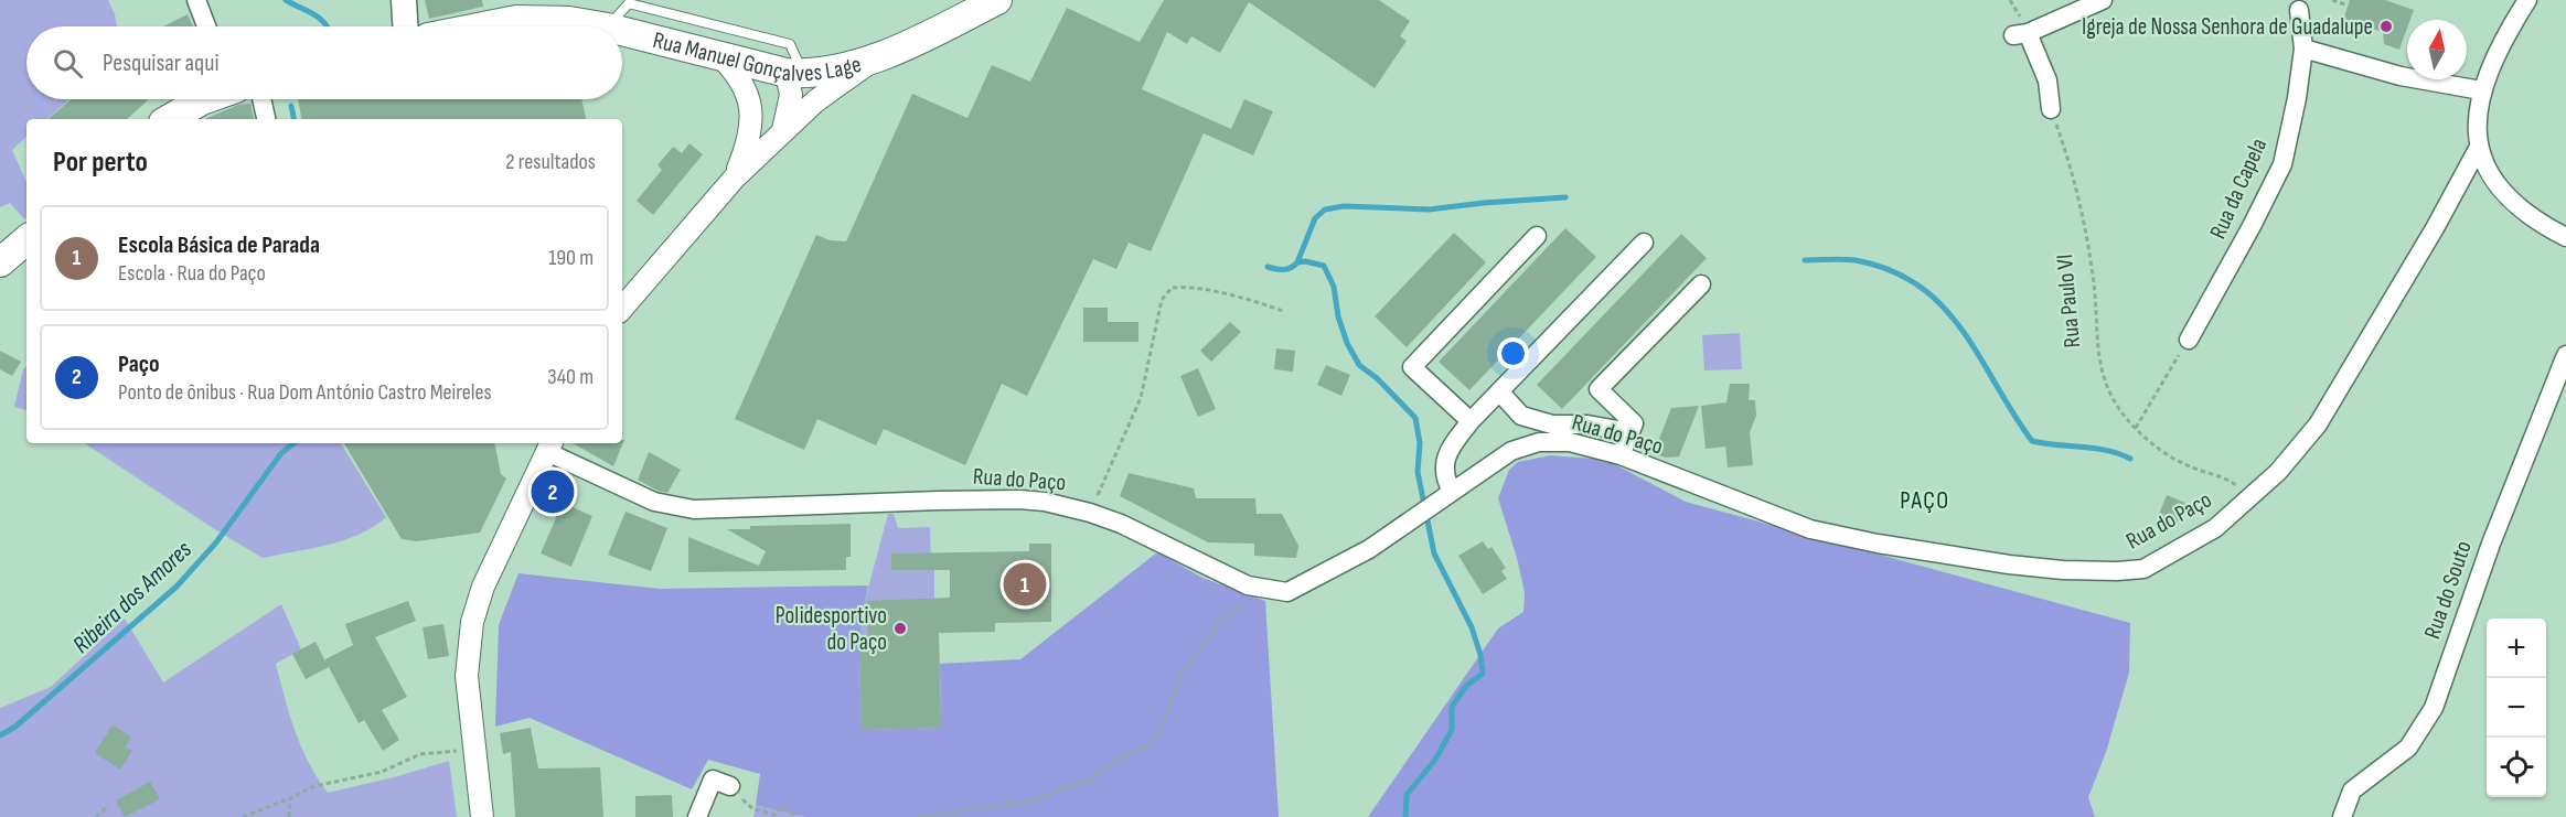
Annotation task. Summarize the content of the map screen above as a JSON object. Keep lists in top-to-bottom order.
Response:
{
  "streets": {
    "main road": ["Rua Manuel Gonçalves Lage"],
    "street": ["Rua da Capela", "Rua do Paço", "Rua do Souto"],
    "path": ["Rua Paulo VI"]
  },
  "crossings": [
    ["Rua Paulo VI", "Rua do Paço"]
  ],
  "districts": ["PAÇO"],
  "water": ["Ribeira dos Amores"],
  "places": ["Igreja de Nossa Senhora de Guadalupe", "Polidesportivo do Paço"],
  "north": "top",
  "page": {
    "search": "Pesquisar aqui",
    "heading": ["Por perto", "2 resultados"],
    "list": [
      {
        "mark": "1",
        "name": "Escola Básica de Parada",
        "note": "Escola · Rua do Paço",
        "value": "190 m"
      },
      {
        "mark": "2",
        "name": "Paço",
        "note": "Ponto de ônibus · Rua Dom António Castro Meireles",
        "value": "340 m"
      }
    ],
    "pins": ["2", "1"],
    "map_buttons": ["+", "−"]
  }
}
